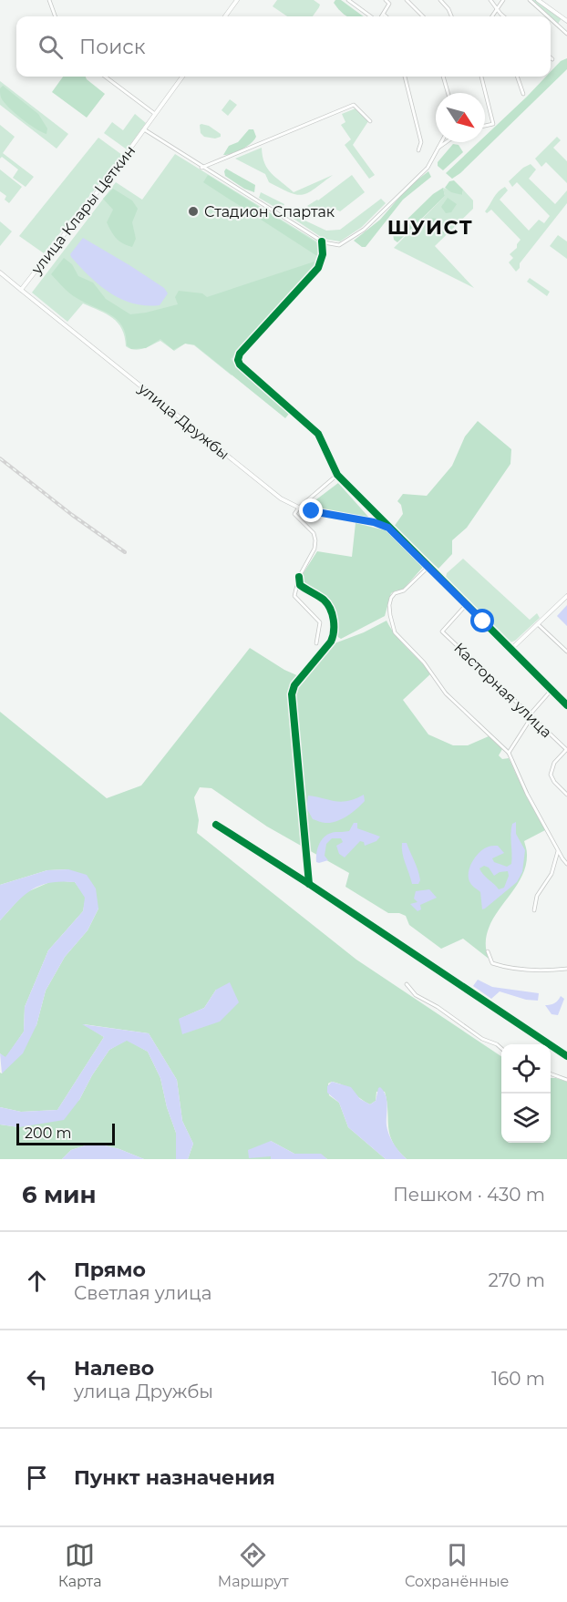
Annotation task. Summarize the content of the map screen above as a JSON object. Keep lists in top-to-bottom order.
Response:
{
  "streets": {
    "street": ["улица Клары Цеткин", "улица Дружбы", "Касторная улица"]
  },
  "crossings": [
    ["улица Клары Цеткин", "улица Дружбы"]
  ],
  "districts": ["ШУИСТ"],
  "places": ["Стадион Спартак"],
  "scale_bar": "200 m",
  "north": "bottom right",
  "page": {
    "search": "Поиск",
    "scale": "200 m",
    "heading": ["6 мин", "Пешком · 430 m"],
    "list": [
      ["Прямо", "Светлая улица", "270 m"],
      ["Налево", "улица Дружбы", "160 m"],
      "Пункт назначения"
    ],
    "nav": ["Карта", "Маршрут", "Сохранённые"]
  }
}
